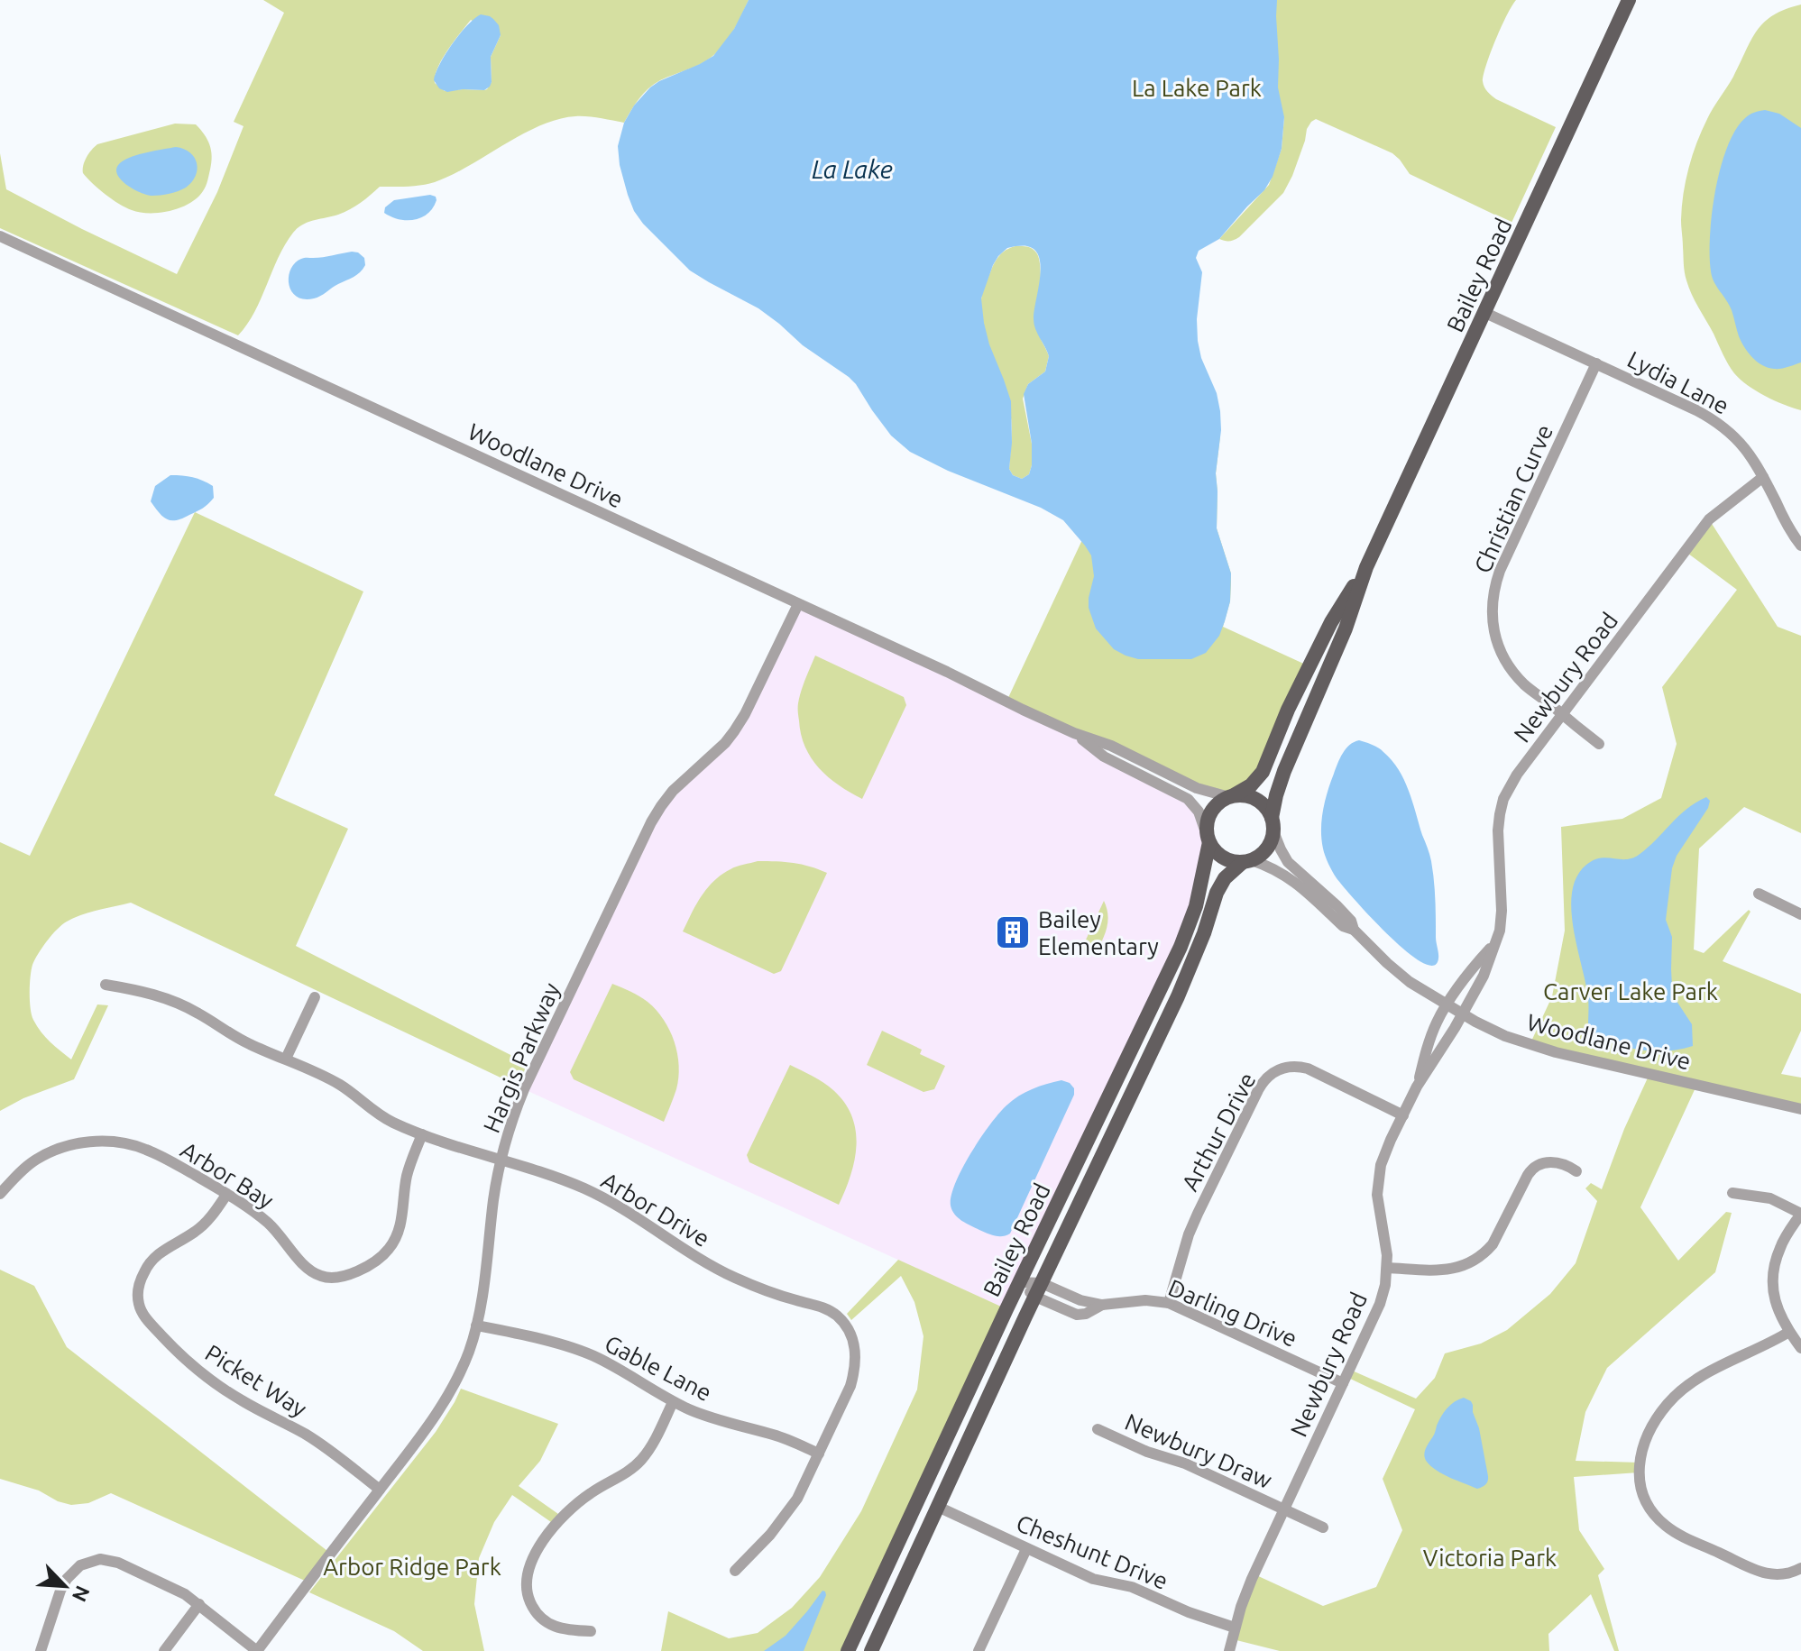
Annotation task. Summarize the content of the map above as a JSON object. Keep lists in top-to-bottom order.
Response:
{
  "streets": {
    "main road": ["Bailey Road"],
    "street": [
      "Lydia Lane",
      "Woodlane Drive",
      "Christian Curve",
      "Newbury Road",
      "Hargis Parkway",
      "Arthur Drive",
      "Arbor Bay",
      "Arbor Drive",
      "Darling Drive",
      "Gable Lane",
      "Picket Way",
      "Newbury Draw",
      "Cheshunt Drive"
    ]
  },
  "crossings": [
    ["Bailey Road", "Lydia Lane"],
    ["Bailey Road", "Woodlane Drive"],
    ["Bailey Road", "Darling Drive"],
    ["Bailey Road", "Cheshunt Drive"],
    ["Lydia Lane", "Christian Curve"],
    ["Lydia Lane", "Newbury Road"],
    ["Woodlane Drive", "Newbury Road"],
    ["Woodlane Drive", "Hargis Parkway"],
    ["Christian Curve", "Newbury Road"],
    ["Newbury Road", "Arthur Drive"],
    ["Newbury Road", "Darling Drive"],
    ["Newbury Road", "Newbury Draw"],
    ["Newbury Road", "Cheshunt Drive"],
    ["Hargis Parkway", "Arbor Drive"],
    ["Hargis Parkway", "Gable Lane"],
    ["Hargis Parkway", "Picket Way"],
    ["Arthur Drive", "Darling Drive"],
    ["Arbor Bay", "Arbor Drive"],
    ["Arbor Bay", "Picket Way"],
    ["Arbor Drive", "Gable Lane"]
  ],
  "water": ["La Lake"],
  "parks": [
    "La Lake Park",
    "Carver Lake Park",
    "Victoria Park",
    "Arbor Ridge Park"
  ],
  "places": {
    "building": ["Bailey Elementary"]
  },
  "north": "bottom right"
}
